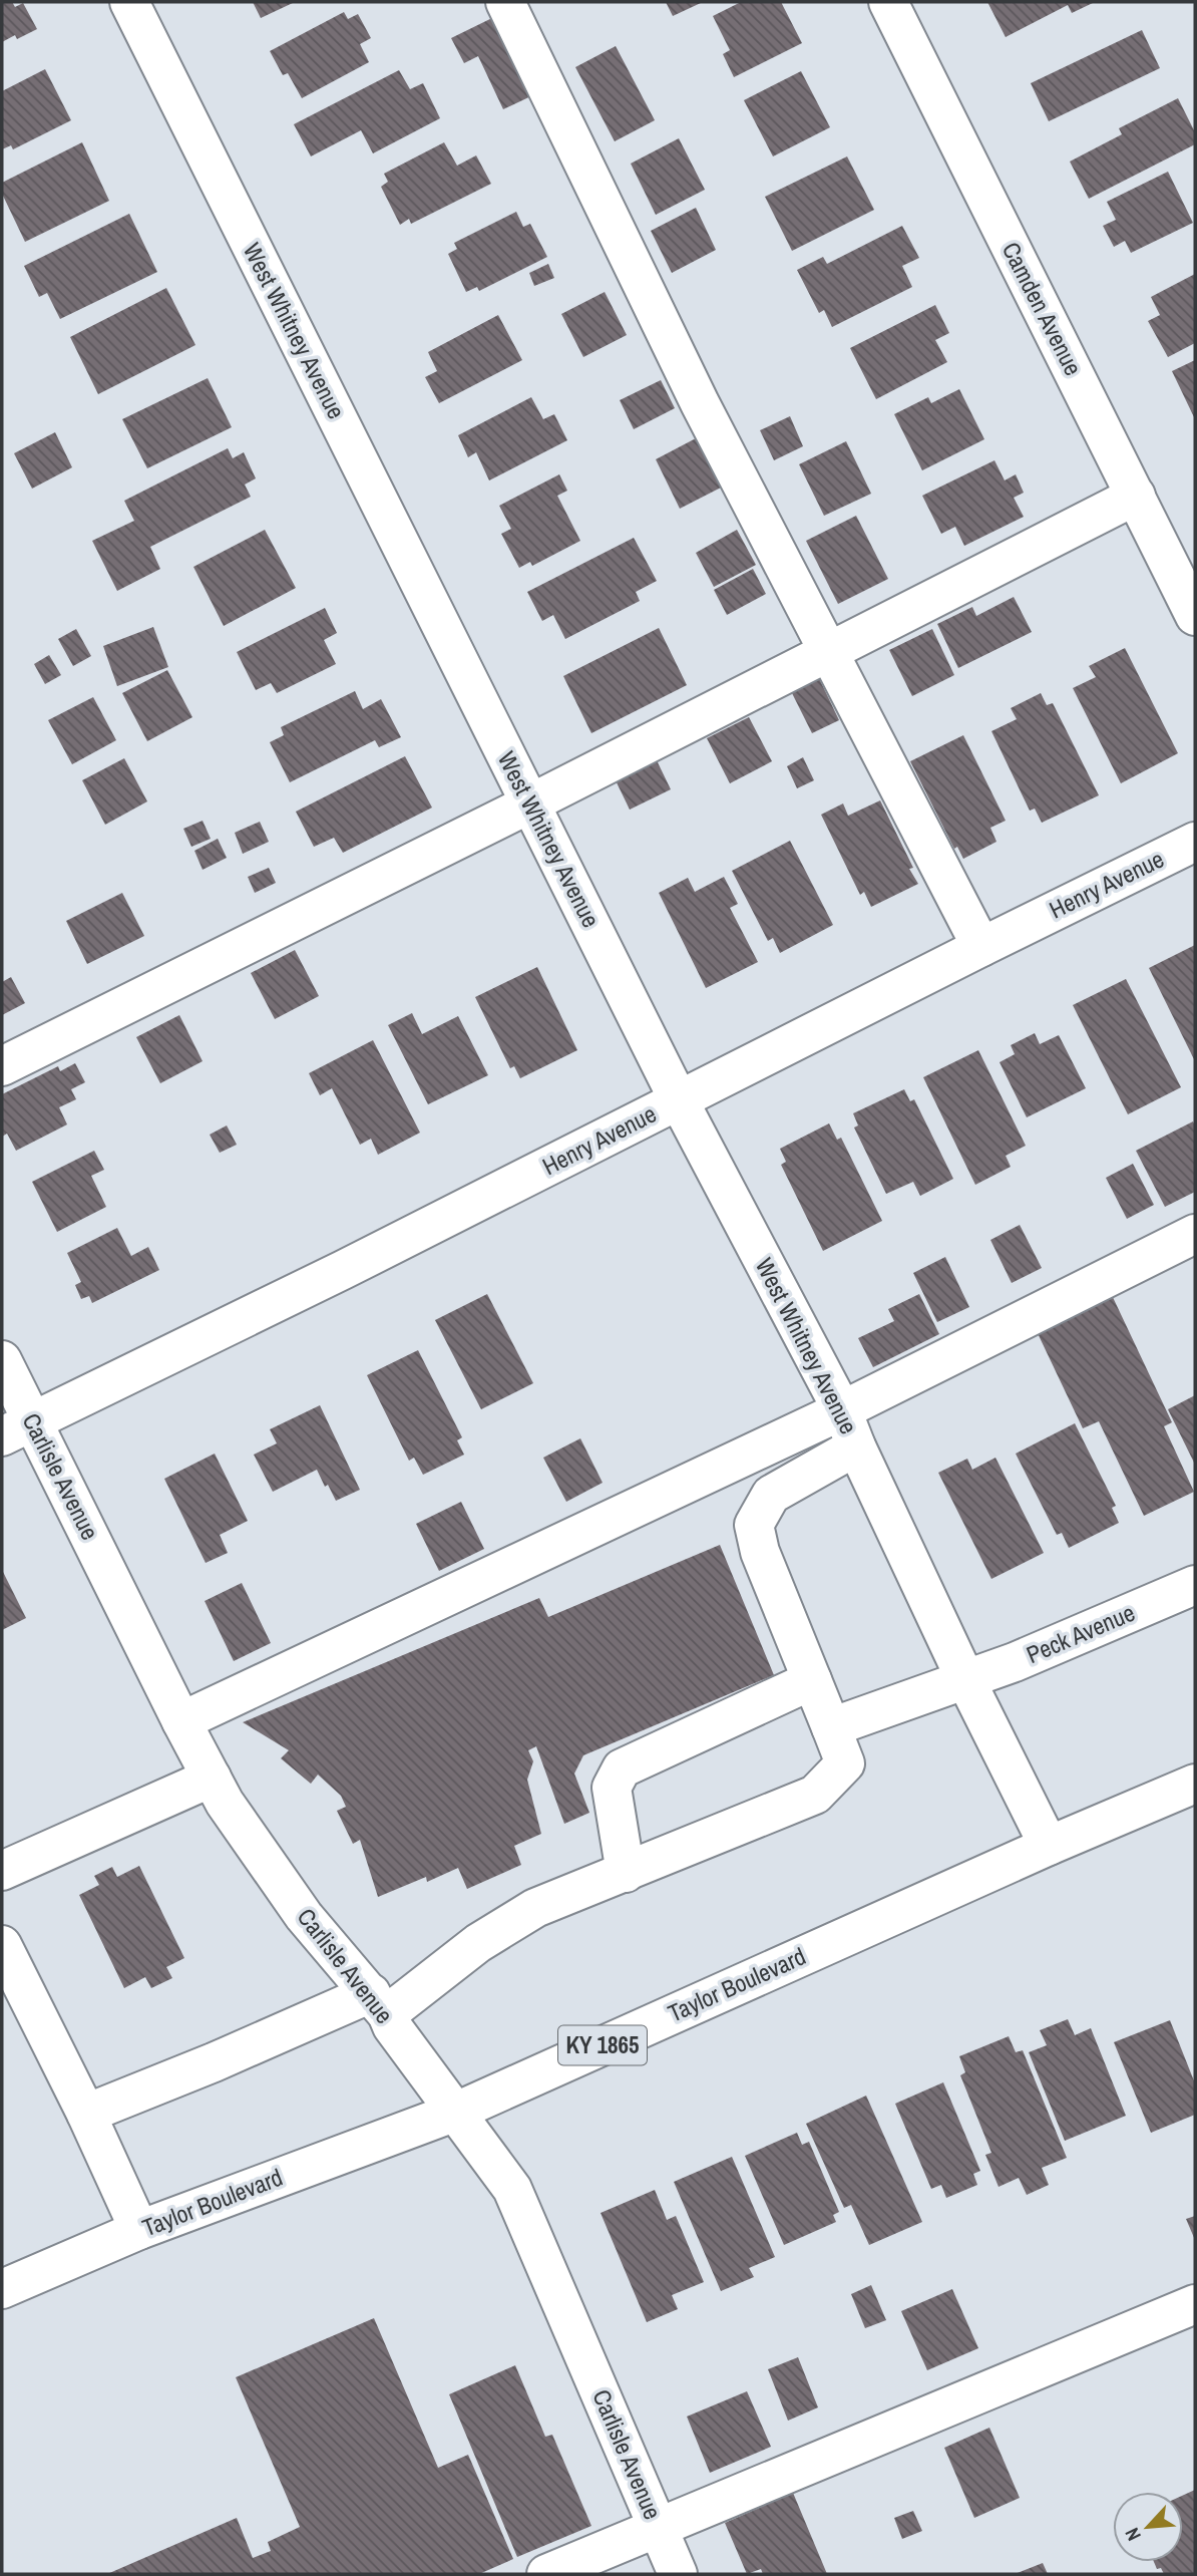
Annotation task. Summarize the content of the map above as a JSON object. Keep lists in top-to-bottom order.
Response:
{
  "streets": {
    "street": [
      "Camden Avenue",
      "West Whitney Avenue",
      "Henry Avenue",
      "Carlisle Avenue",
      "Peck Avenue",
      "Taylor Boulevard",
      "KY 1865"
    ]
  },
  "crossings": [
    ["West Whitney Avenue", "Henry Avenue"],
    ["West Whitney Avenue", "Peck Avenue"],
    ["West Whitney Avenue", "Taylor Boulevard"],
    ["Henry Avenue", "Carlisle Avenue"],
    ["Carlisle Avenue", "Taylor Boulevard"]
  ],
  "north": "bottom left"
}
